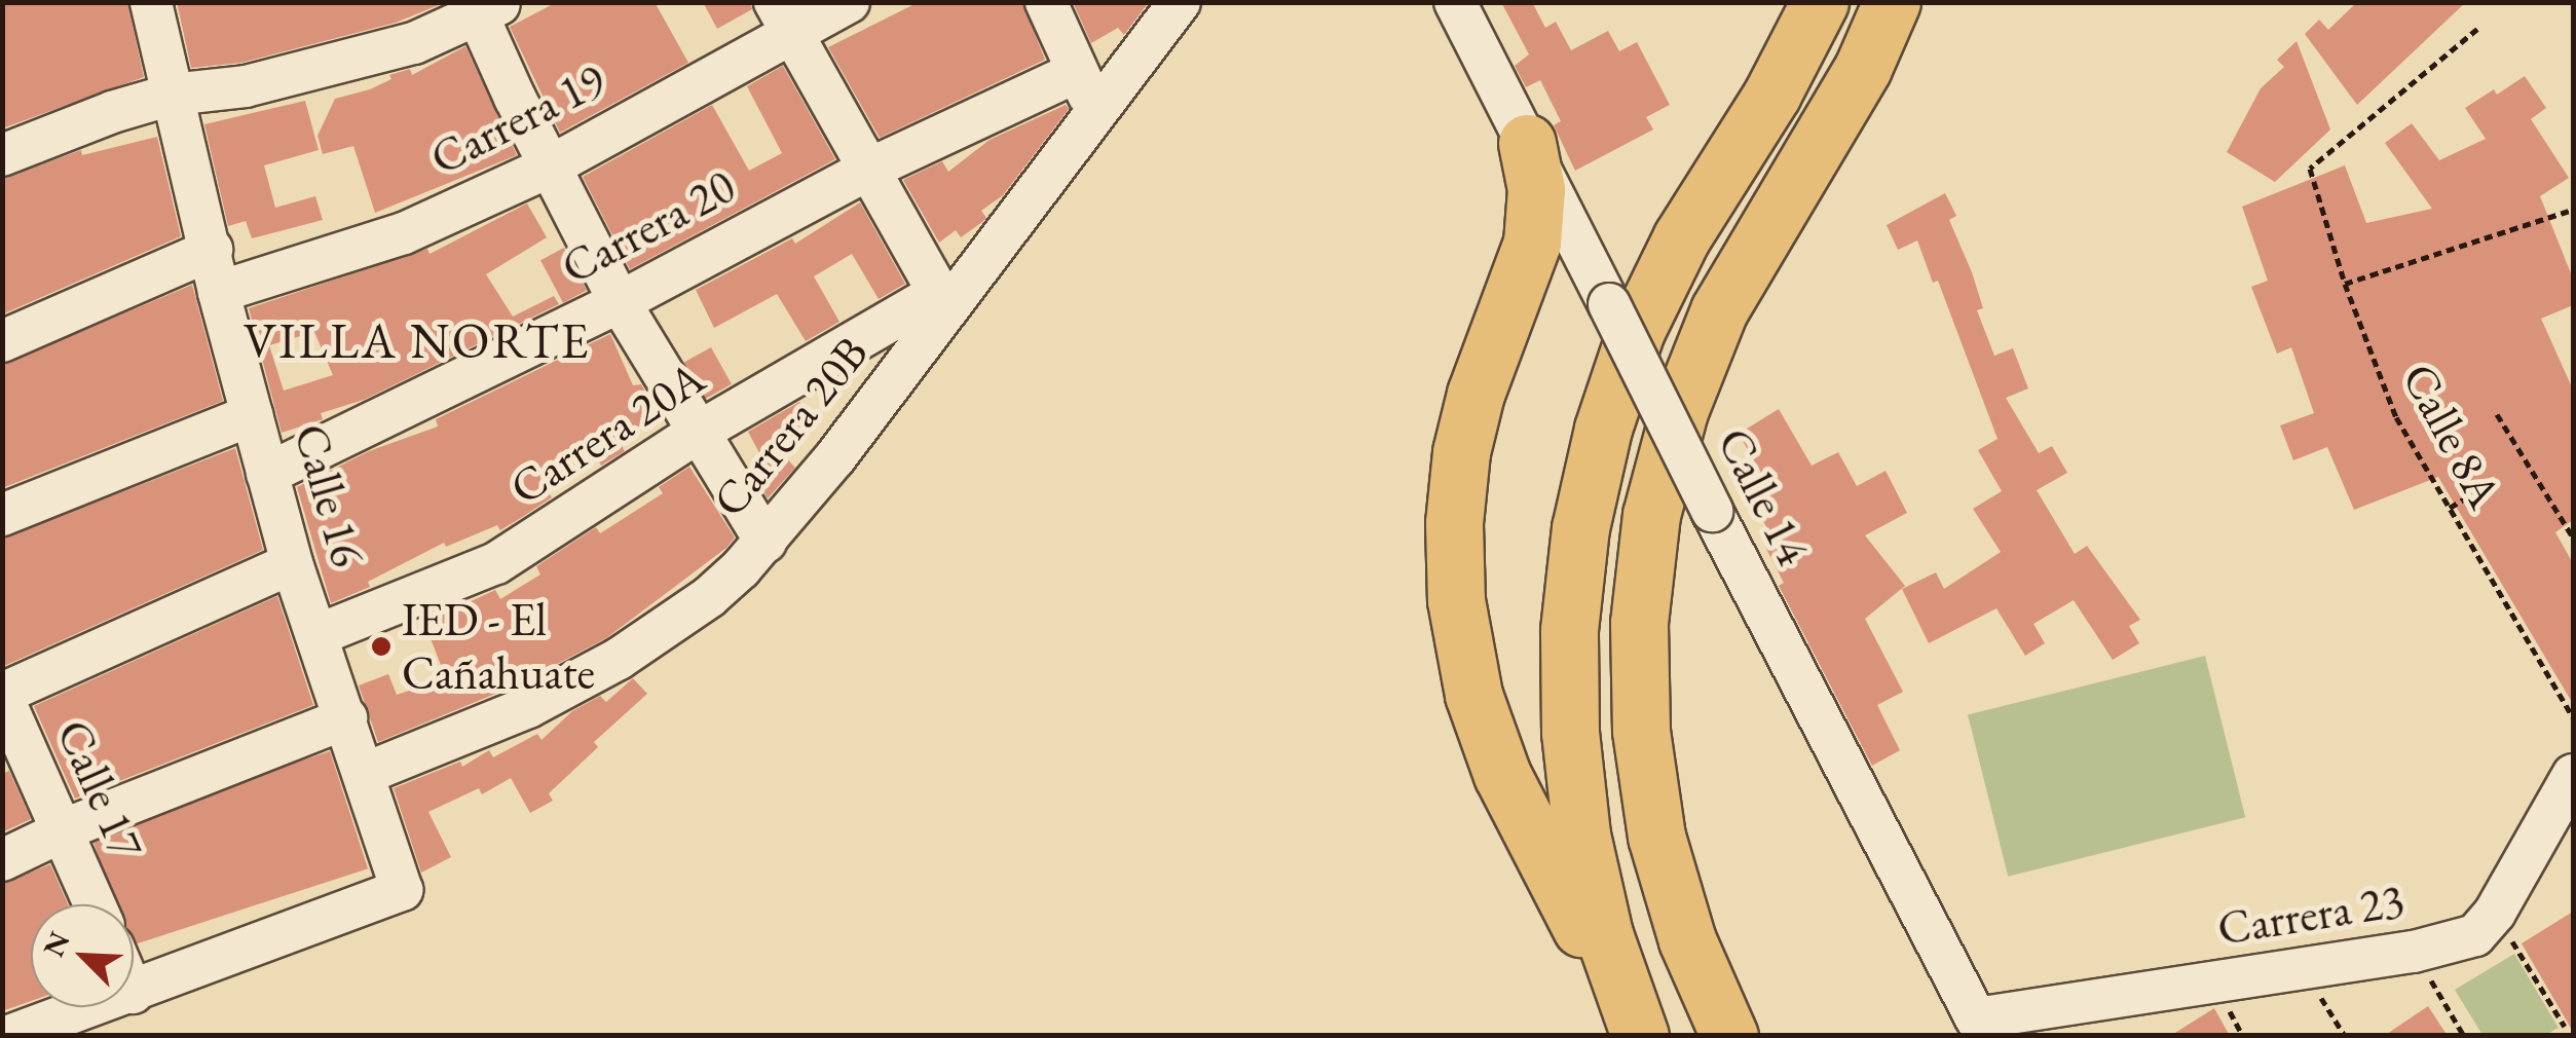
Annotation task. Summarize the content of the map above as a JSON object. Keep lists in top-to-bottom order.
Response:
{
  "streets": {
    "street": [
      "Carrera 19",
      "Carrera 20",
      "Carrera 20B",
      "Carrera 20A",
      "Calle 16",
      "Calle 14",
      "Calle 17",
      "Carrera 23"
    ],
    "path": ["Calle 8A"]
  },
  "crossings": [
    ["Carrera 19", "Calle 16"],
    ["Carrera 20", "Calle 16"],
    ["Carrera 20B", "Carrera 20A"],
    ["Carrera 20B", "Calle 16"],
    ["Carrera 20A", "Calle 16"],
    ["Calle 14", "Carrera 23"]
  ],
  "districts": ["VILLA NORTE"],
  "places": ["IED - El Cañahuate"],
  "north": "top left"
}
